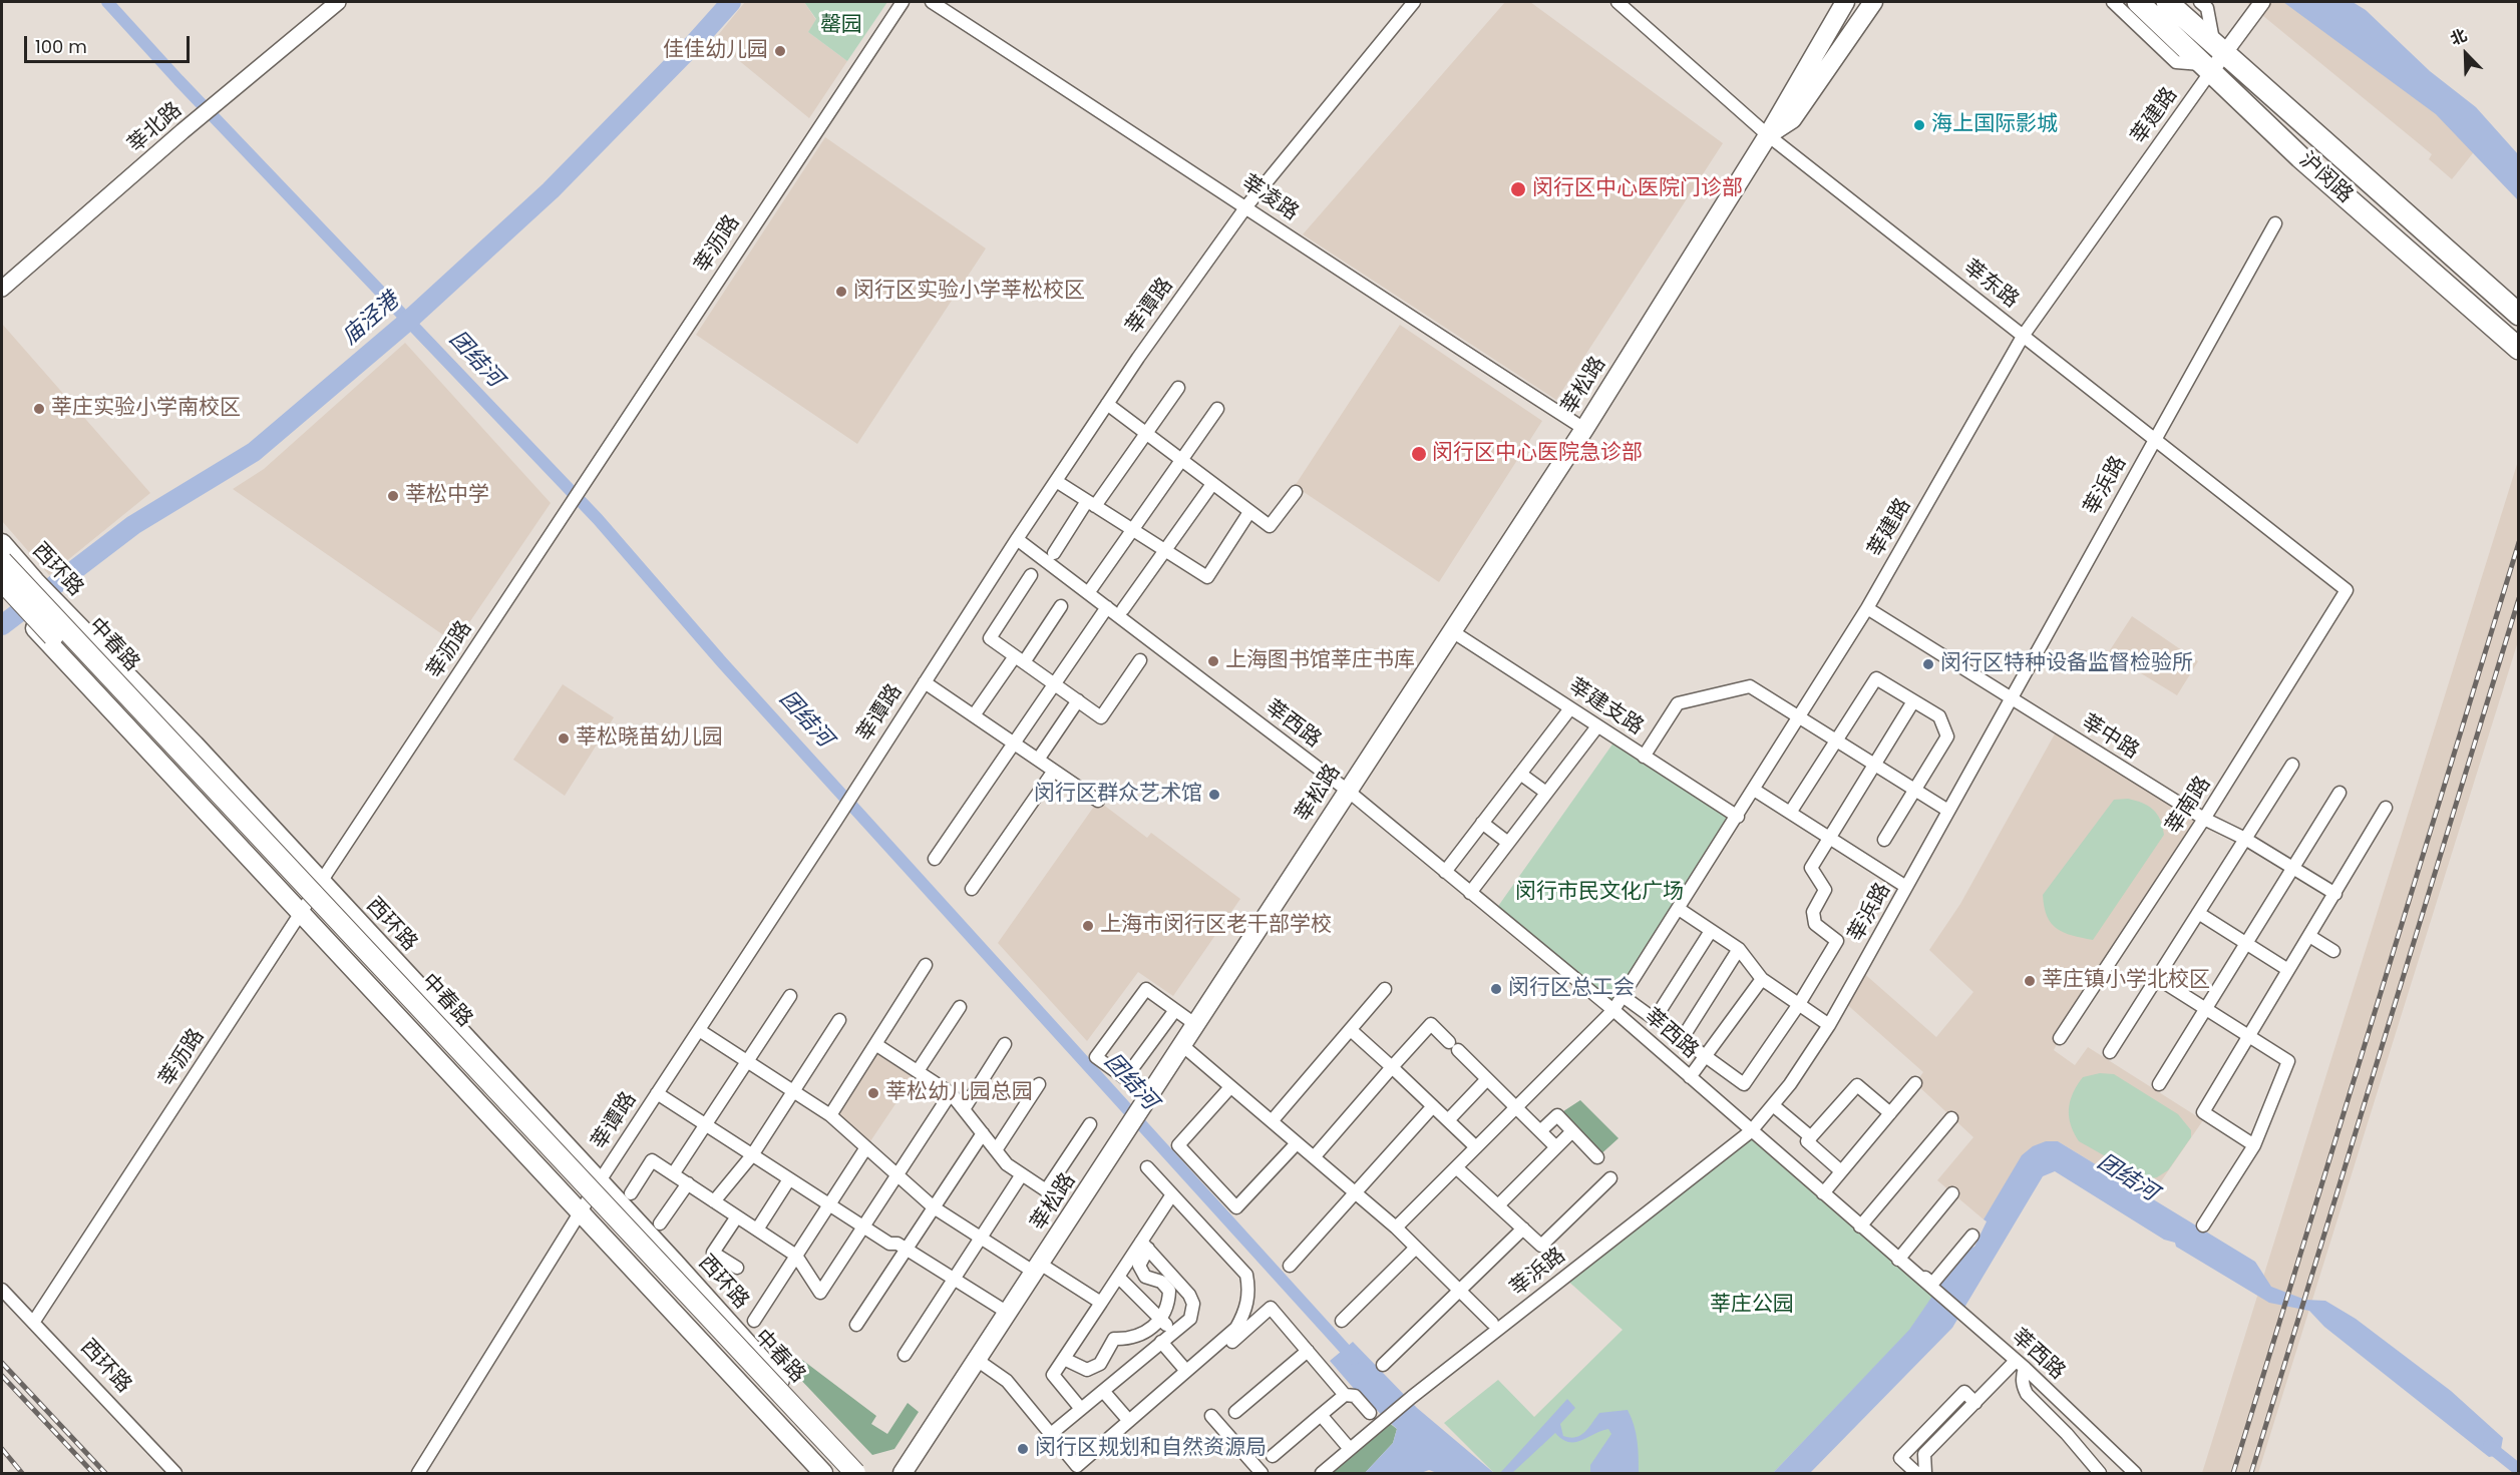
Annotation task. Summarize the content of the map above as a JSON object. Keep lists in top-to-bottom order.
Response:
{
  "streets": {
    "highway": ["沪闵路"],
    "main road": ["莘松路", "西环路", "中春路"],
    "street": [
      "莘建路",
      "莘北路",
      "莘凌路",
      "莘沥路",
      "莘东路",
      "莘谭路",
      "莘浜路",
      "莘建支路",
      "莘西路",
      "莘中路",
      "莘南路"
    ]
  },
  "crossings": [
    ["莘建路", "沪闵路"],
    ["莘建路", "莘东路"],
    ["莘建路", "莘建支路"],
    ["莘建路", "莘西路"],
    ["莘建路", "莘中路"],
    ["莘凌路", "莘谭路"],
    ["莘凌路", "莘松路"],
    ["莘沥路", "西环路"],
    ["莘东路", "莘松路"],
    ["莘东路", "莘浜路"],
    ["莘东路", "莘南路"],
    ["莘谭路", "西环路"],
    ["莘谭路", "莘西路"],
    ["莘松路", "莘建支路"],
    ["莘松路", "莘西路"],
    ["莘浜路", "莘西路"],
    ["莘浜路", "莘中路"],
    ["莘中路", "莘南路"]
  ],
  "water": ["庙泾港", "团结河"],
  "parks": ["罄园", "闵行市民文化广场", "莘庄公园"],
  "places": [
    "佳佳幼儿园",
    "海上国际影城",
    "闵行区中心医院门诊部",
    "闵行区实验小学莘松校区",
    "莘庄实验小学南校区",
    "闵行区中心医院急诊部",
    "莘松中学",
    "上海图书馆莘庄书库",
    "闵行区特种设备监督检验所",
    "莘松晓苗幼儿园",
    "闵行区群众艺术馆",
    "上海市闵行区老干部学校",
    "莘庄镇小学北校区",
    "闵行区总工会",
    "莘松幼儿园总园",
    "闵行区规划和自然资源局"
  ],
  "scale_bar": "100 m",
  "north": "top left"
}
